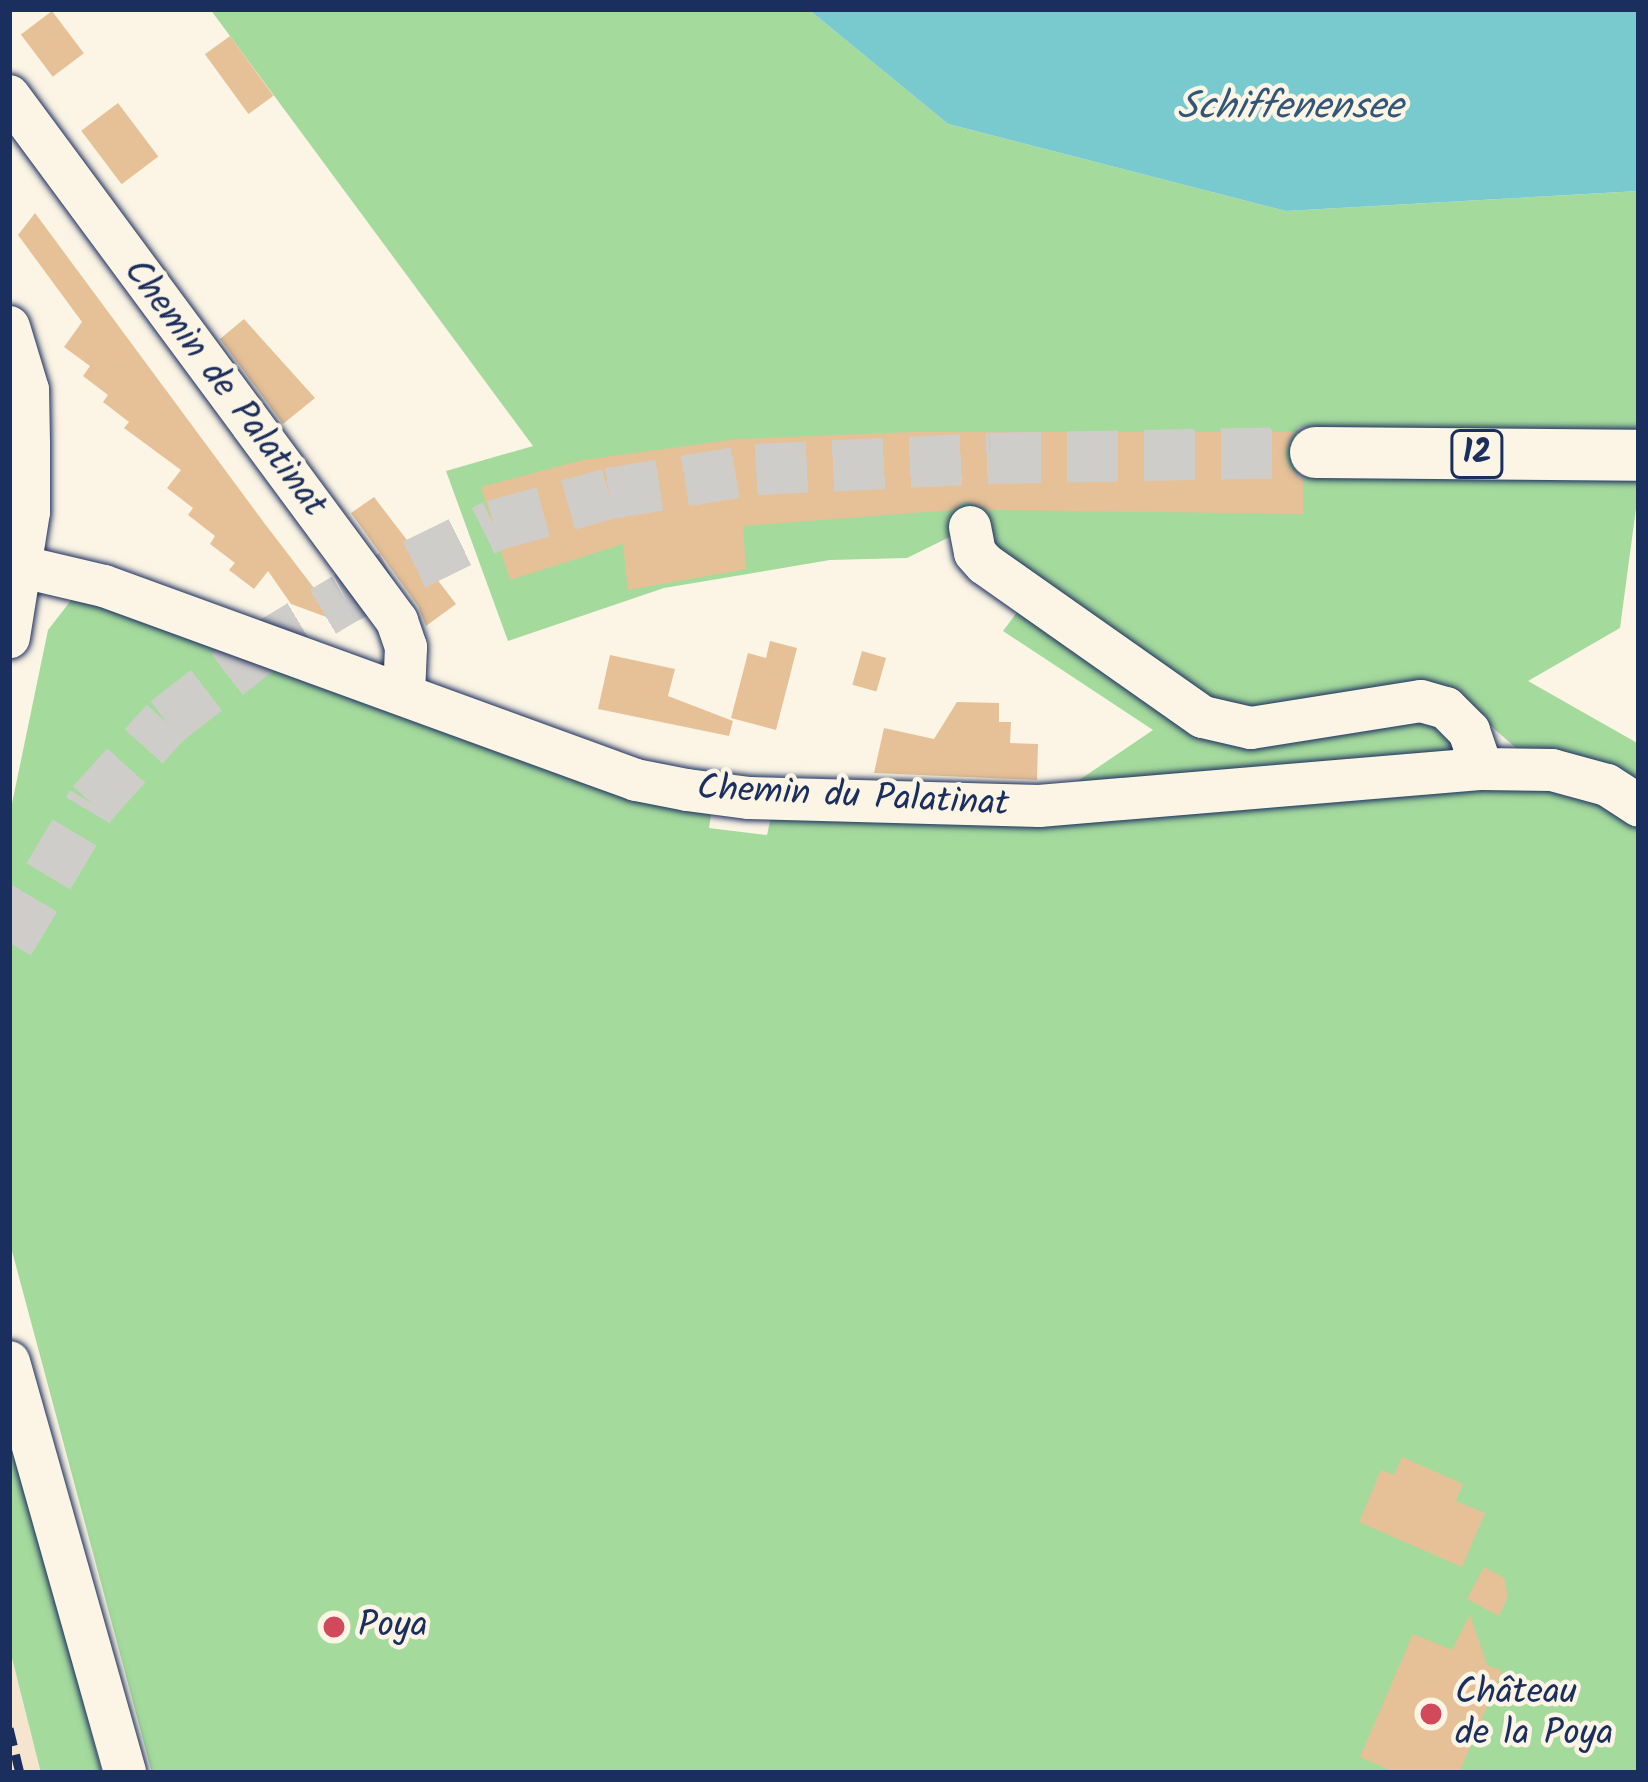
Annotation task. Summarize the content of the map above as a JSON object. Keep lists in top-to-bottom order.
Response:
{
  "streets": {
    "main road": ["12"],
    "street": ["Chemin de Palatinat", "Chemin du Palatinat"]
  },
  "crossings": [
    ["Chemin de Palatinat", "Chemin du Palatinat"]
  ],
  "water": ["Schiffenensee"],
  "places": ["Poya", "Château de la Poya"]
}
